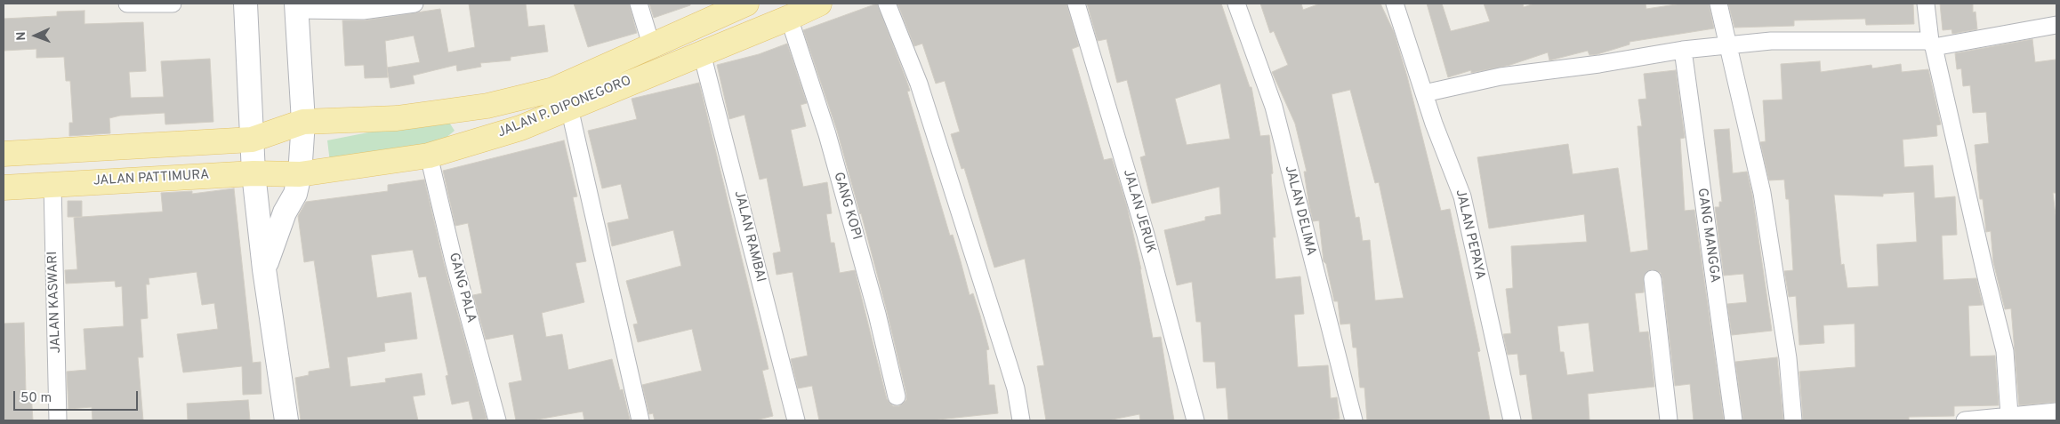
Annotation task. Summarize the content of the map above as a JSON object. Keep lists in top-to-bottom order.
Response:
{
  "streets": {
    "main road": ["JALAN P. DIPONEGORO", "JALAN PATTIMURA"],
    "street": [
      "GANG KOPI",
      "JALAN DELIMA",
      "JALAN JERUK",
      "JALAN PEPAYA",
      "GANG MANGGA",
      "JALAN RAMBAI",
      "GANG PALA",
      "JALAN KASWARI"
    ]
  },
  "crossings": [
    ["JALAN P. DIPONEGORO", "JALAN PATTIMURA"],
    ["JALAN P. DIPONEGORO", "GANG KOPI"],
    ["JALAN P. DIPONEGORO", "JALAN RAMBAI"],
    ["JALAN P. DIPONEGORO", "GANG PALA"],
    ["JALAN PATTIMURA", "JALAN KASWARI"]
  ],
  "scale_bar": "50 m",
  "north": "left"
}
